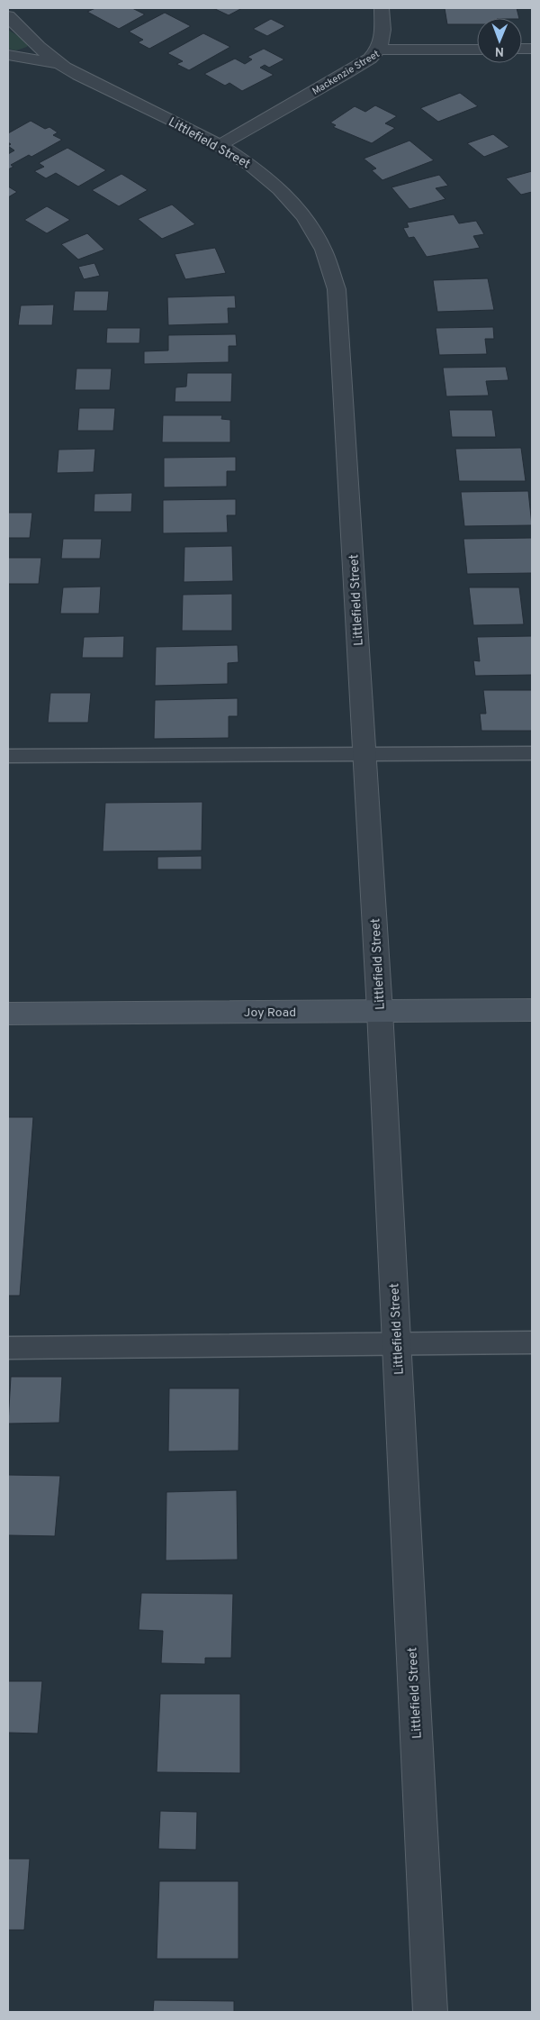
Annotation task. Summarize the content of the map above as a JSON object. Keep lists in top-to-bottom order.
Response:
{
  "streets": {
    "street": ["Mackenzie Street", "Littlefield Street", "Joy Road"]
  },
  "crossings": [
    ["Mackenzie Street", "Littlefield Street"],
    ["Littlefield Street", "Joy Road"]
  ],
  "north": "bottom"
}
